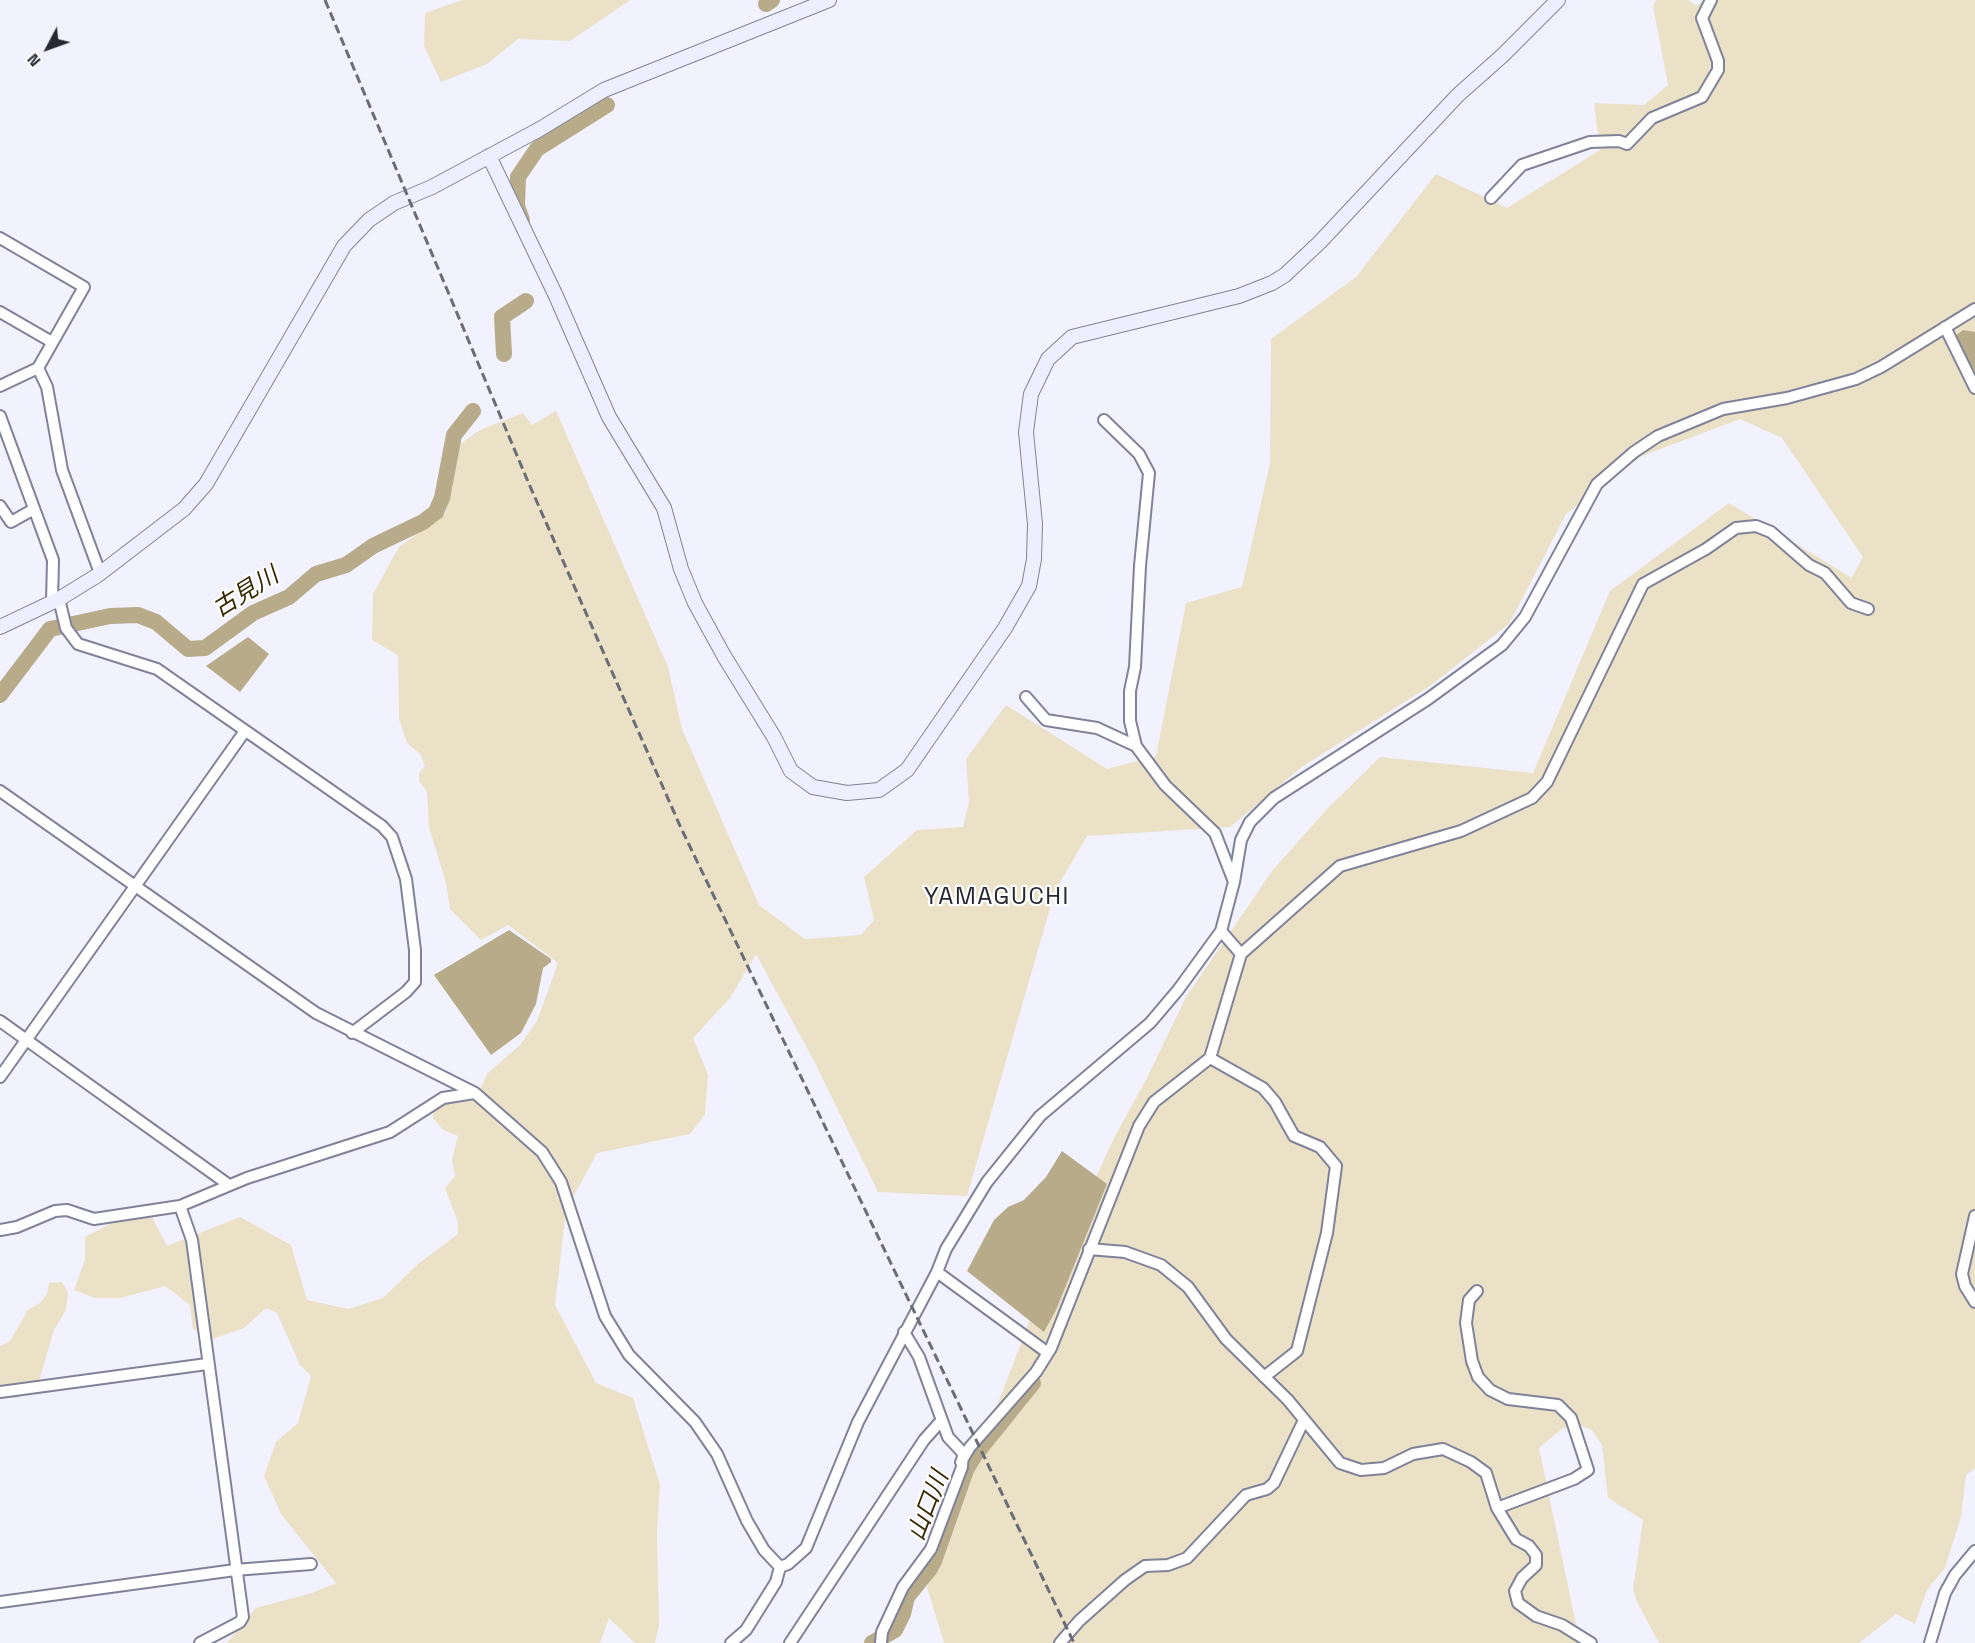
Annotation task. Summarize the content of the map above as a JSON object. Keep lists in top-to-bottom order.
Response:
{
  "districts": ["YAMAGUCHI"],
  "water": ["古見川", "山口川"],
  "north": "bottom left"
}
